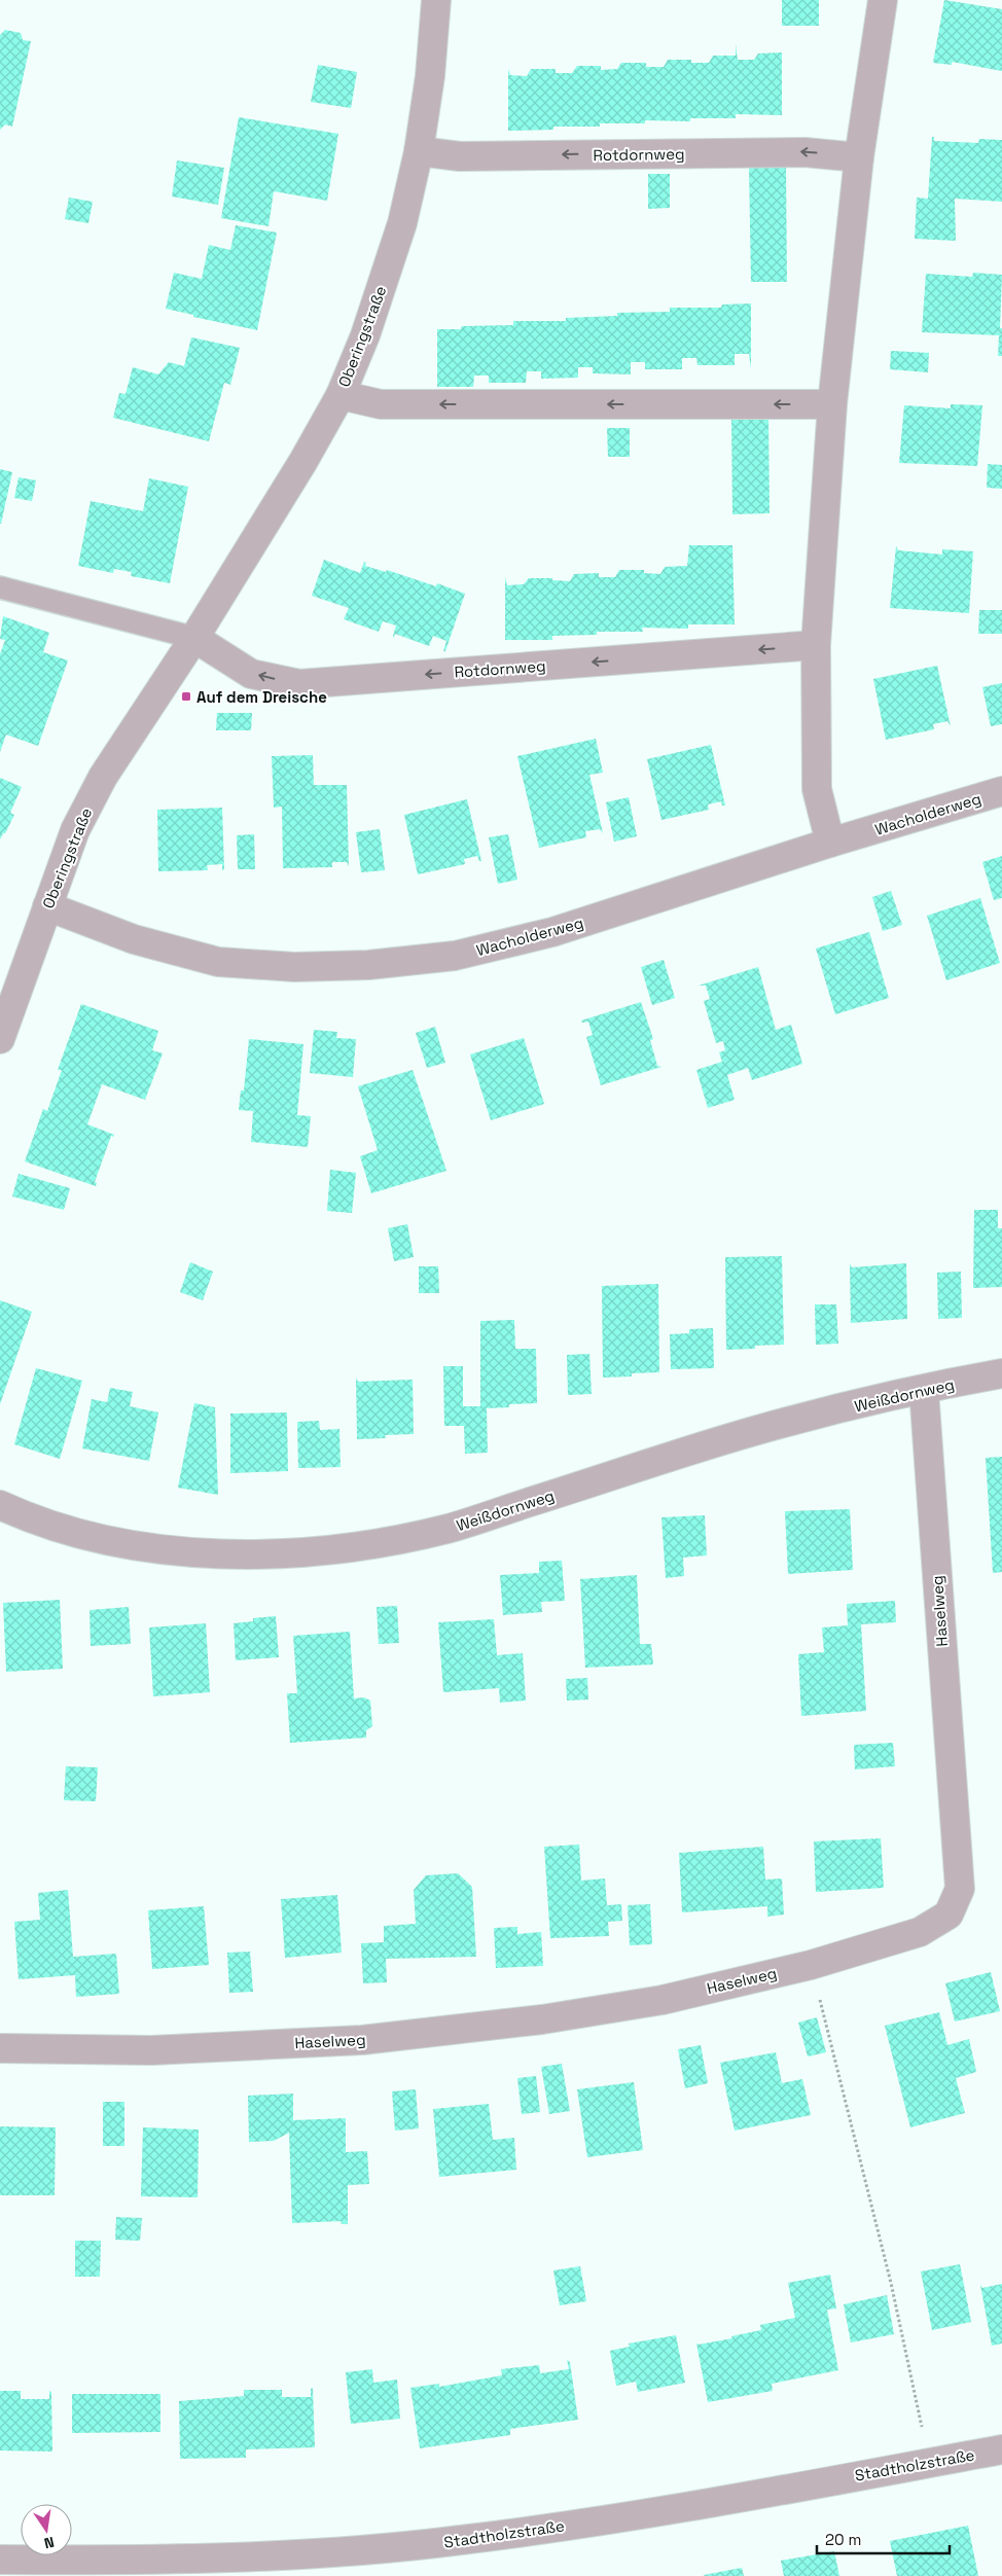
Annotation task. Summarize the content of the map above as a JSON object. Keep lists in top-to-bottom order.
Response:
{
  "streets": {
    "street": [
      "Rotdornweg",
      "Oberingstraße",
      "Wacholderweg",
      "Weißdornweg",
      "Haselweg",
      "Stadtholzstraße"
    ]
  },
  "crossings": [
    ["Rotdornweg", "Oberingstraße"],
    ["Oberingstraße", "Wacholderweg"],
    ["Weißdornweg", "Haselweg"]
  ],
  "places": {
    "transit": ["Auf dem Dreische"]
  },
  "scale_bar": "20 m",
  "north": "bottom"
}
